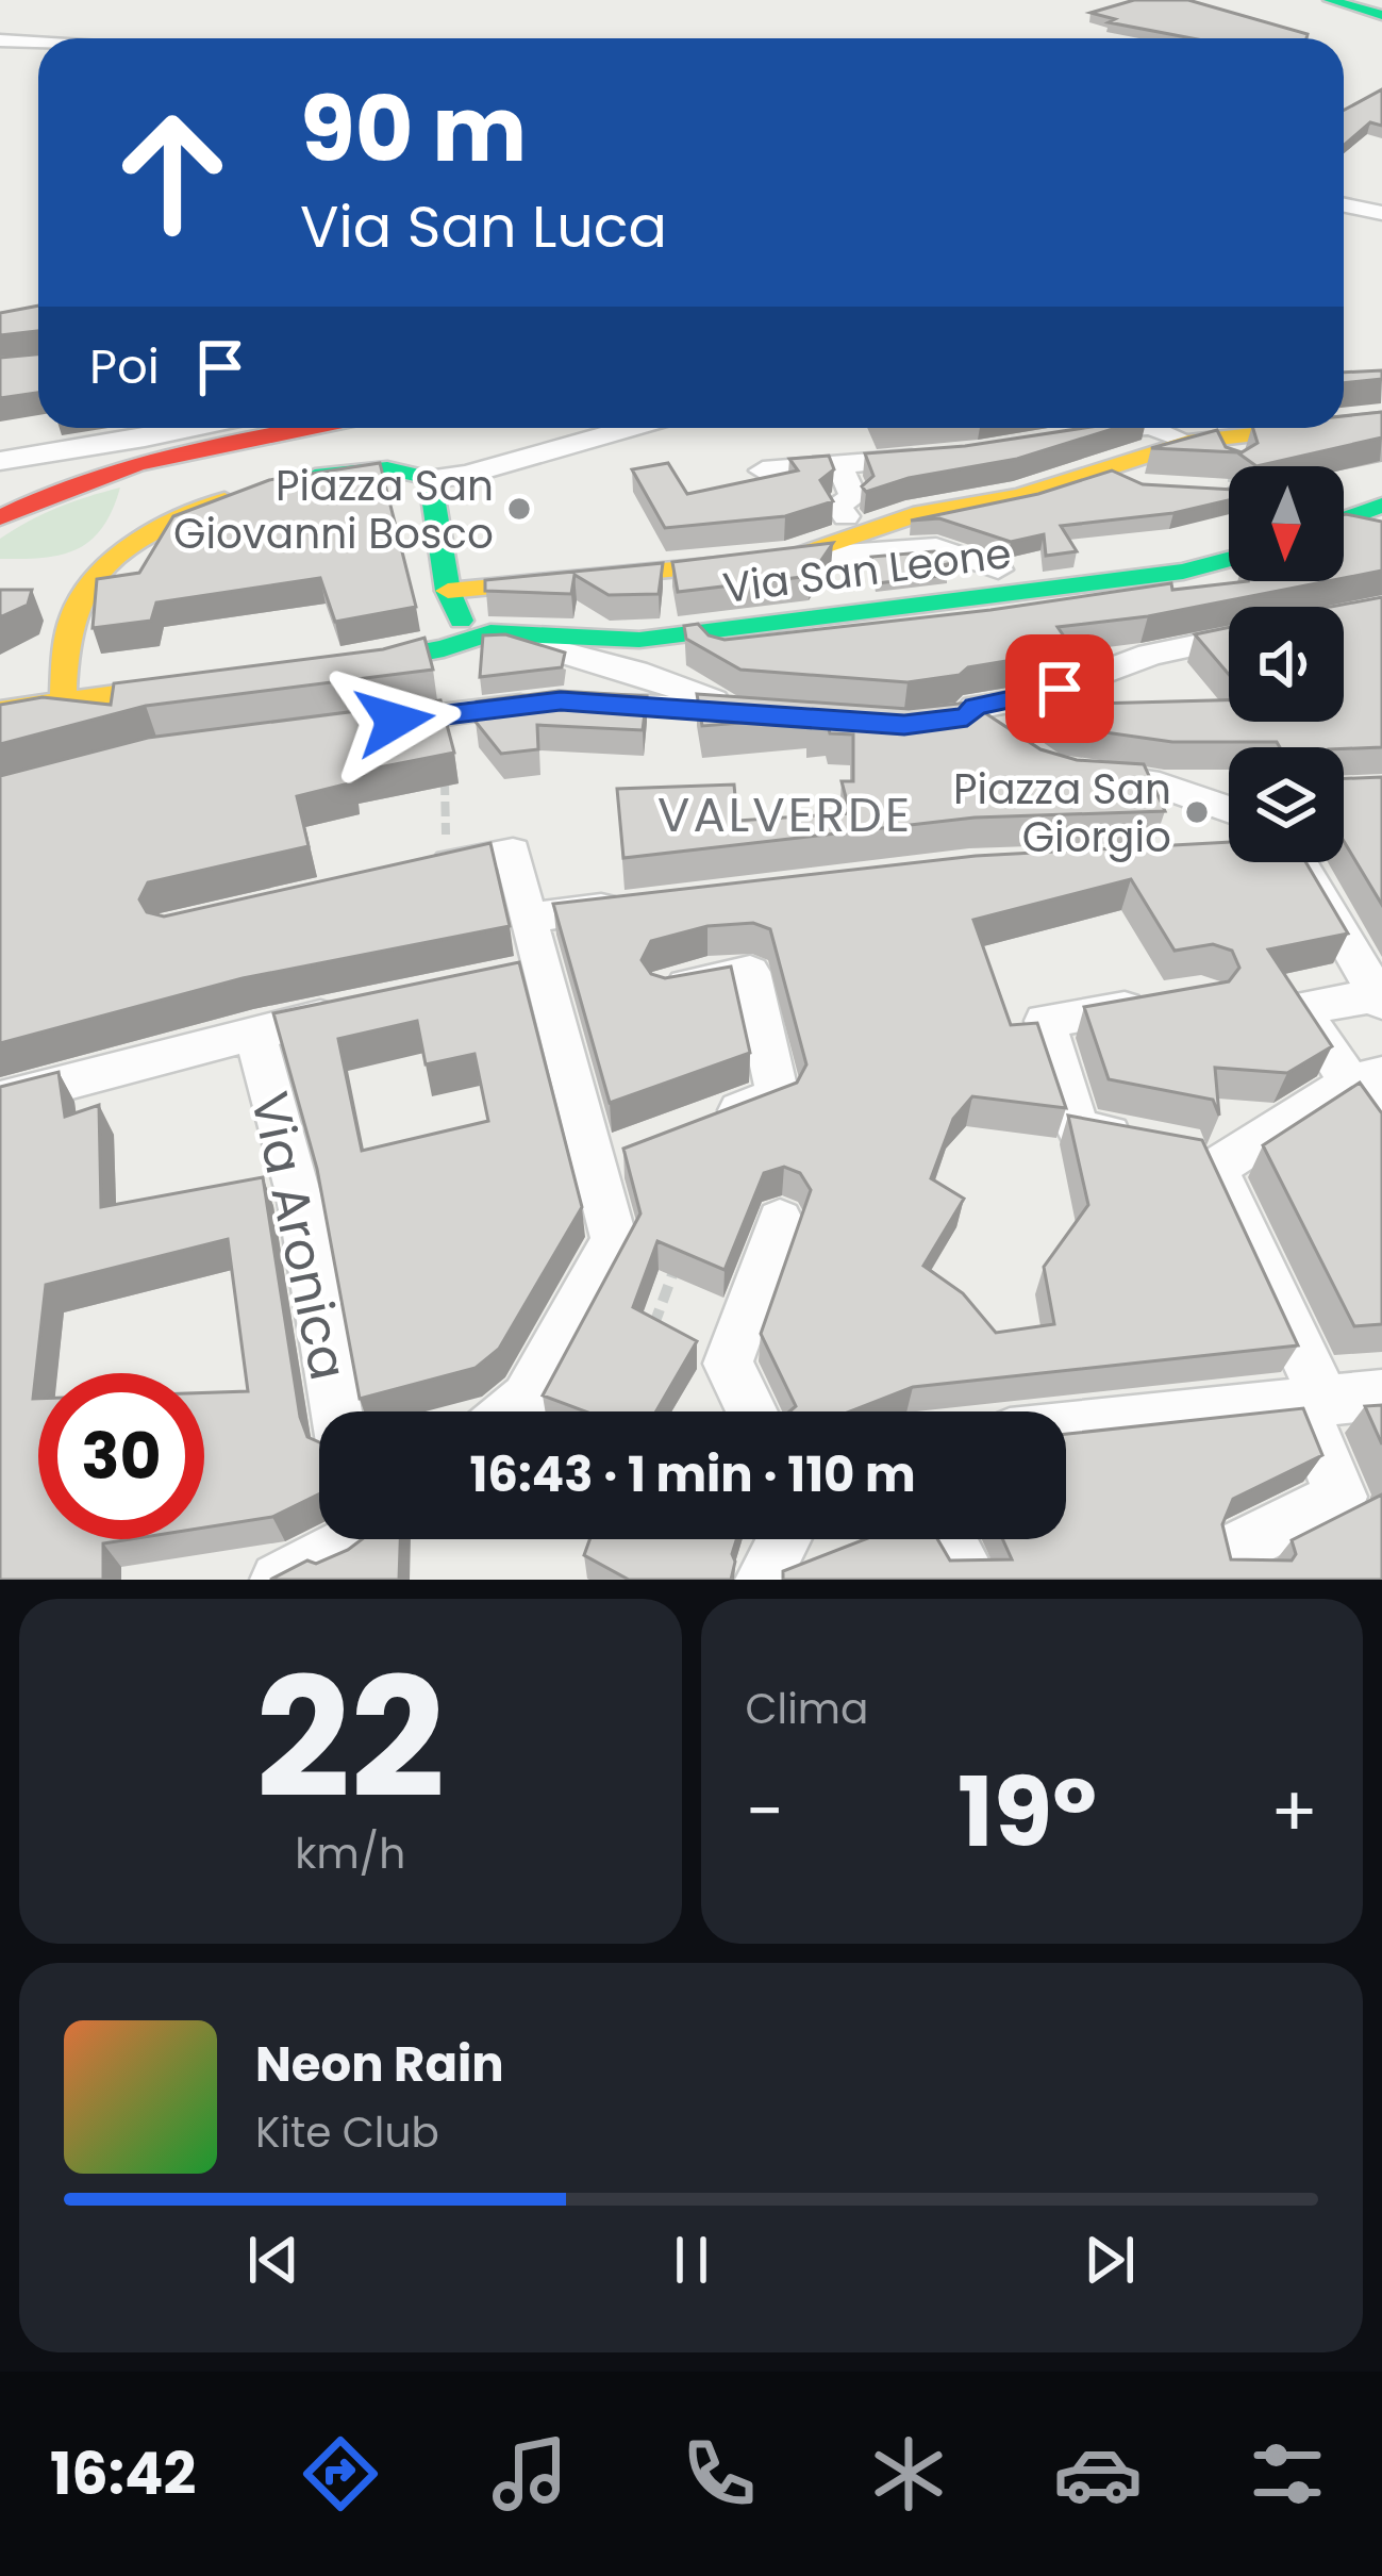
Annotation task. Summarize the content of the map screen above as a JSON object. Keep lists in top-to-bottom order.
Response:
{
  "streets": {
    "street": ["Via San Leone", "Via Aronica"]
  },
  "districts": ["VALVERDE"],
  "places": ["Piazza San Giovanni Bosco", "Piazza San Giorgio"],
  "north": "bottom",
  "page": {
    "turn": ["90 m", "Via San Luca"],
    "then": "Poi",
    "limit": "30",
    "trip": "16:43 · 1 min · 110 m",
    "tile": [
      ["22", "km/h"],
      "Clima"
    ],
    "heat": ["−", "19°", "+"],
    "song": ["Neon Rain", "Kite Club"],
    "tabs": "16:42"
  }
}
